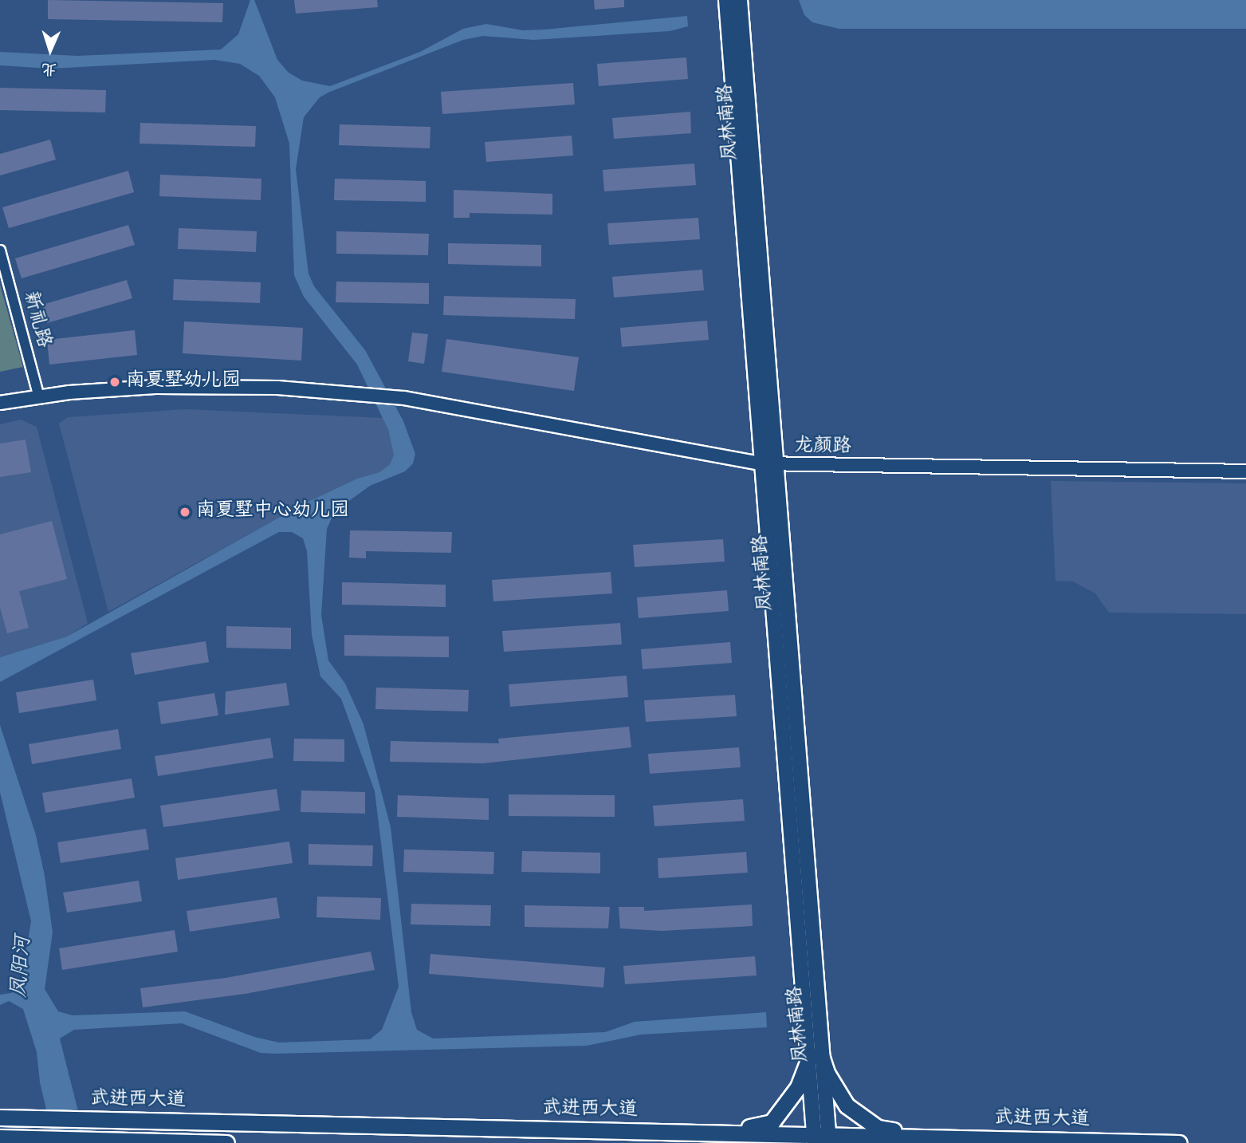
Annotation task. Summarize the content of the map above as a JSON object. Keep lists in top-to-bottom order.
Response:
{
  "streets": {
    "main road": ["凤林南路", "武进西大道"],
    "street": ["新礼路", "龙颜路"]
  },
  "crossings": [
    ["凤林南路", "龙颜路"],
    ["凤林南路", "武进西大道"],
    ["新礼路", "龙颜路"]
  ],
  "water": ["凤阳河"],
  "places": ["南夏墅幼儿园", "南夏墅中心幼儿园"],
  "north": "bottom"
}
